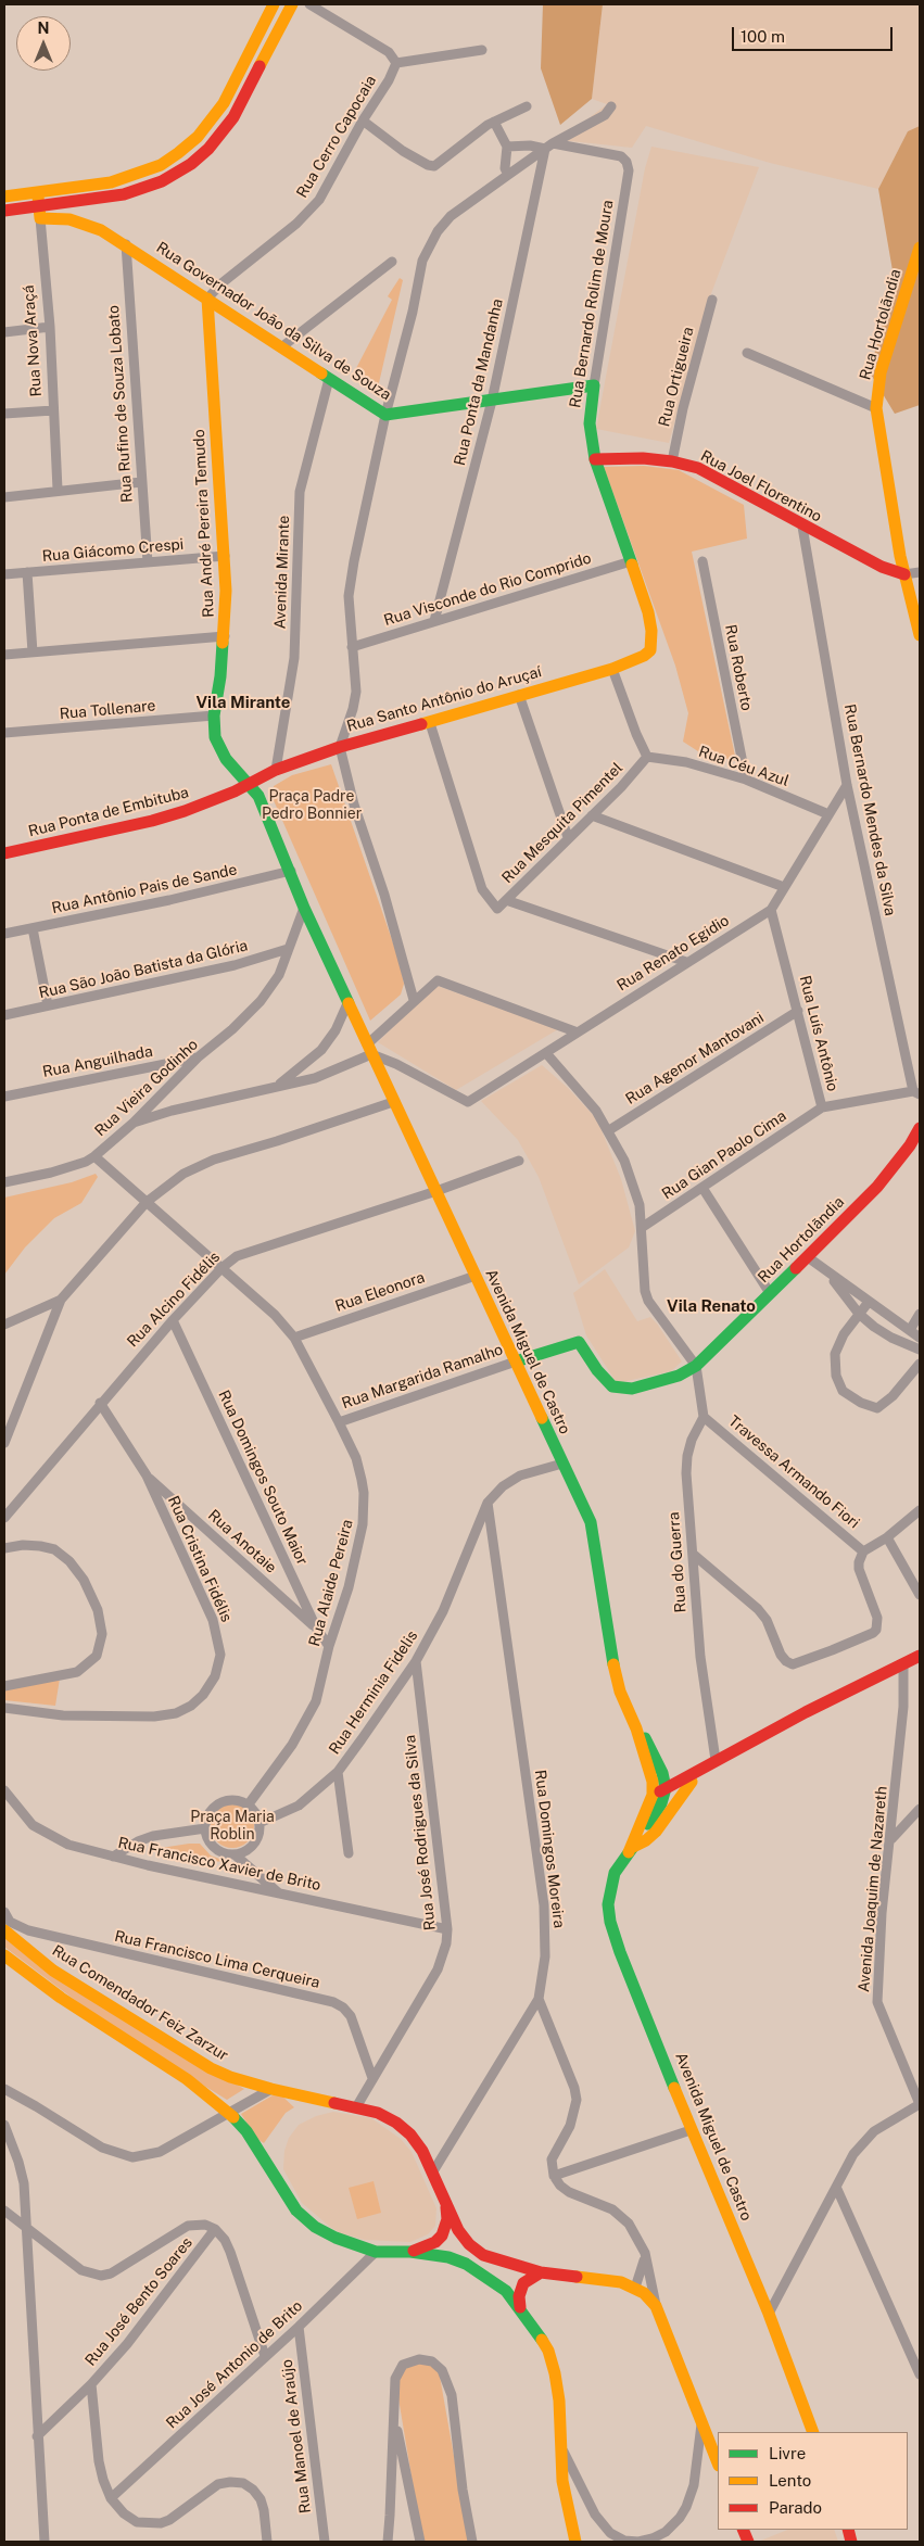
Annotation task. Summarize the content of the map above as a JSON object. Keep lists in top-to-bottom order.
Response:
{
  "streets": {
    "street": [
      "Rua Cerro Capocaia",
      "Rua Bernardo Rolim de Moura",
      "Rua Governador João da Silva de Souza",
      "Rua Hortolãndia",
      "Rua Nova Araçá",
      "Rua Ortigueira",
      "Rua Ponta da Mandanha",
      "Rua Rufino de Souza Lobato",
      "Rua Joel Florentino",
      "Rua André Pereira Temudo",
      "Rua Giácomo Crespi",
      "Avenida Mirante",
      "Rua Visconde do Rio Comprido",
      "Rua Roberto",
      "Rua Santo Antônio do Aruçaí",
      "Rua Tollenare",
      "Rua Céu Azul",
      "Rua Bernardo Mendes da Silva",
      "Rua Ponta de Embituba",
      "Rua Mesquita Pimentel",
      "Rua Antônio Pais de Sande",
      "Rua Renato Egidio",
      "Rua São João Batista da Glória",
      "Rua Luís Antônio",
      "Rua Agenor Mantovani",
      "Rua Anguilhada",
      "Rua Vieira Godinho",
      "Rua Gian Paolo Cima",
      "Rua Eleonora",
      "Rua Alcino Fidélis",
      "Avenida Miguel de Castro",
      "Rua Margarida Ramalho",
      "Travessa Armando Fiori",
      "Rua Domingos Souto Maior",
      "Rua Anotaie",
      "Rua Cristina Fidélis",
      "Rua do Guerra",
      "Rua Alaide Pereira",
      "Rua Herminia Fidelis",
      "Rua José Rodrigues da Silva",
      "Rua Domingos Moreira",
      "Rua Francisco Xavier de Brito",
      "Avenida Joaquim de Nazareth",
      "Rua Francisco Lima Cerqueira",
      "Rua Comendador Feiz Zarzur",
      "Rua José Bento Soares",
      "Rua José Antonio de Brito",
      "Rua Manoel de Araújo"
    ]
  },
  "crossings": [
    ["Rua Cerro Capocaia", "Rua Governador João da Silva de Souza"],
    ["Rua Cerro Capocaia", "Rua André Pereira Temudo"],
    ["Rua Bernardo Rolim de Moura", "Rua Governador João da Silva de Souza"],
    ["Rua Bernardo Rolim de Moura", "Rua Ponta da Mandanha"],
    ["Rua Bernardo Rolim de Moura", "Rua Joel Florentino"],
    ["Rua Bernardo Rolim de Moura", "Rua Visconde do Rio Comprido"],
    ["Rua Bernardo Rolim de Moura", "Rua Santo Antônio do Aruçaí"],
    ["Rua Governador João da Silva de Souza", "Rua Nova Araçá"],
    ["Rua Governador João da Silva de Souza", "Rua Ponta da Mandanha"],
    ["Rua Governador João da Silva de Souza", "Rua Rufino de Souza Lobato"],
    ["Rua Governador João da Silva de Souza", "Rua André Pereira Temudo"],
    ["Rua Governador João da Silva de Souza", "Avenida Mirante"],
    ["Rua Hortolãndia", "Rua Joel Florentino"],
    ["Rua Hortolãndia", "Rua Margarida Ramalho"],
    ["Rua Ortigueira", "Rua Joel Florentino"],
    ["Rua Ponta da Mandanha", "Rua Visconde do Rio Comprido"],
    ["Rua Rufino de Souza Lobato", "Rua Giácomo Crespi"],
    ["Rua Joel Florentino", "Rua Bernardo Mendes da Silva"],
    ["Rua André Pereira Temudo", "Rua Giácomo Crespi"],
    ["Rua André Pereira Temudo", "Rua Santo Antônio do Aruçaí"],
    ["Rua André Pereira Temudo", "Rua Tollenare"],
    ["Rua André Pereira Temudo", "Rua Ponta de Embituba"],
    ["Rua André Pereira Temudo", "Rua Antônio Pais de Sande"],
    ["Rua André Pereira Temudo", "Rua Vieira Godinho"],
    ["Rua André Pereira Temudo", "Avenida Miguel de Castro"],
    ["Avenida Mirante", "Rua Santo Antônio do Aruçaí"],
    ["Rua Roberto", "Rua Céu Azul"],
    ["Rua Santo Antônio do Aruçaí", "Rua Ponta de Embituba"],
    ["Rua Santo Antônio do Aruçaí", "Rua Mesquita Pimentel"],
    ["Rua Céu Azul", "Rua Mesquita Pimentel"],
    ["Rua Céu Azul", "Rua Renato Egidio"],
    ["Rua Bernardo Mendes da Silva", "Rua Renato Egidio"],
    ["Rua Bernardo Mendes da Silva", "Rua Luís Antônio"],
    ["Rua Renato Egidio", "Rua Luís Antônio"],
    ["Rua Renato Egidio", "Avenida Miguel de Castro"],
    ["Rua São João Batista da Glória", "Rua Vieira Godinho"],
    ["Rua Luís Antônio", "Rua Agenor Mantovani"],
    ["Rua Luís Antônio", "Rua Gian Paolo Cima"],
    ["Rua Anguilhada", "Rua Vieira Godinho"],
    ["Rua Vieira Godinho", "Avenida Miguel de Castro"],
    ["Rua Vieira Godinho", "Rua Alaide Pereira"],
    ["Rua Eleonora", "Avenida Miguel de Castro"],
    ["Rua Eleonora", "Rua Alaide Pereira"],
    ["Rua Alcino Fidélis", "Avenida Miguel de Castro"],
    ["Rua Alcino Fidélis", "Rua Domingos Souto Maior"],
    ["Rua Alcino Fidélis", "Rua Cristina Fidélis"],
    ["Rua Alcino Fidélis", "Rua Alaide Pereira"],
    ["Avenida Miguel de Castro", "Rua Margarida Ramalho"],
    ["Avenida Miguel de Castro", "Rua Herminia Fidelis"],
    ["Avenida Miguel de Castro", "Avenida Joaquim de Nazareth"],
    ["Rua Margarida Ramalho", "Rua Alaide Pereira"],
    ["Travessa Armando Fiori", "Rua do Guerra"],
    ["Rua Domingos Souto Maior", "Rua Anotaie"],
    ["Rua Domingos Souto Maior", "Rua Alaide Pereira"],
    ["Rua Anotaie", "Rua Cristina Fidélis"],
    ["Rua Alaide Pereira", "Rua Herminia Fidelis"],
    ["Rua Herminia Fidelis", "Rua José Rodrigues da Silva"],
    ["Rua Herminia Fidelis", "Rua Domingos Moreira"],
    ["Rua José Rodrigues da Silva", "Rua Francisco Xavier de Brito"],
    ["Rua José Rodrigues da Silva", "Rua Francisco Lima Cerqueira"],
    ["Rua José Rodrigues da Silva", "Rua Comendador Feiz Zarzur"],
    ["Rua Domingos Moreira", "Rua Comendador Feiz Zarzur"],
    ["Rua Francisco Lima Cerqueira", "Rua Comendador Feiz Zarzur"],
    ["Rua José Antonio de Brito", "Rua Manoel de Araújo"]
  ],
  "districts": ["Vila Mirante", "Vila Renato"],
  "parks": ["Praça Padre Pedro Bonnier", "Praça Maria Roblin"],
  "legend": ["Livre", "Lento", "Parado"],
  "scale_bar": "100 m",
  "north": "top"
}
